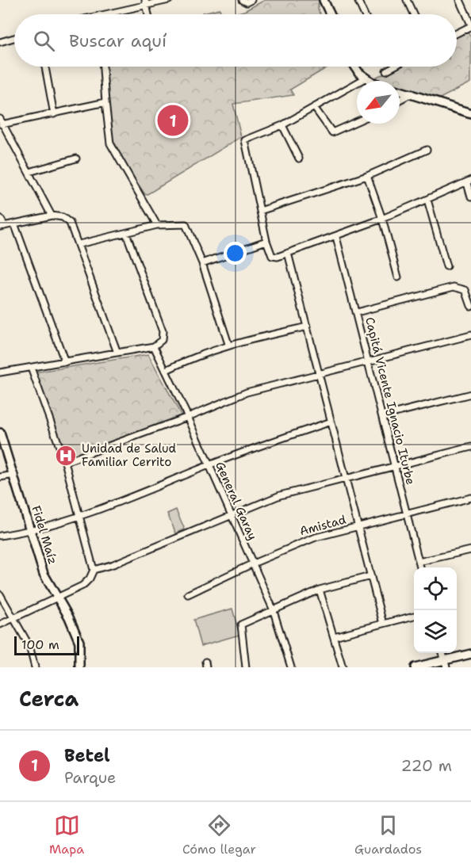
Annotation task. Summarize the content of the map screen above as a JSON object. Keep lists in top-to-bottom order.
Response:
{
  "streets": {
    "street": [
      "Capitá Vicente Ignacio Iturbe",
      "General Garay",
      "Amistad",
      "Fidel Maíz"
    ]
  },
  "crossings": [
    ["Capitá Vicente Ignacio Iturbe", "Amistad"],
    ["General Garay", "Amistad"]
  ],
  "places": {
    "hospital": ["Unidad de Salud Familiar Cerrito"]
  },
  "scale_bar": "100 m",
  "north": "bottom left",
  "page": {
    "search": "Buscar aquí",
    "pins": "1",
    "scale": "100 m",
    "heading": "Cerca",
    "list": [
      {
        "mark": "1",
        "name": "Betel",
        "note": "Parque",
        "value": "220 m"
      }
    ],
    "nav": ["Mapa", "Cómo llegar", "Guardados"]
  }
}
